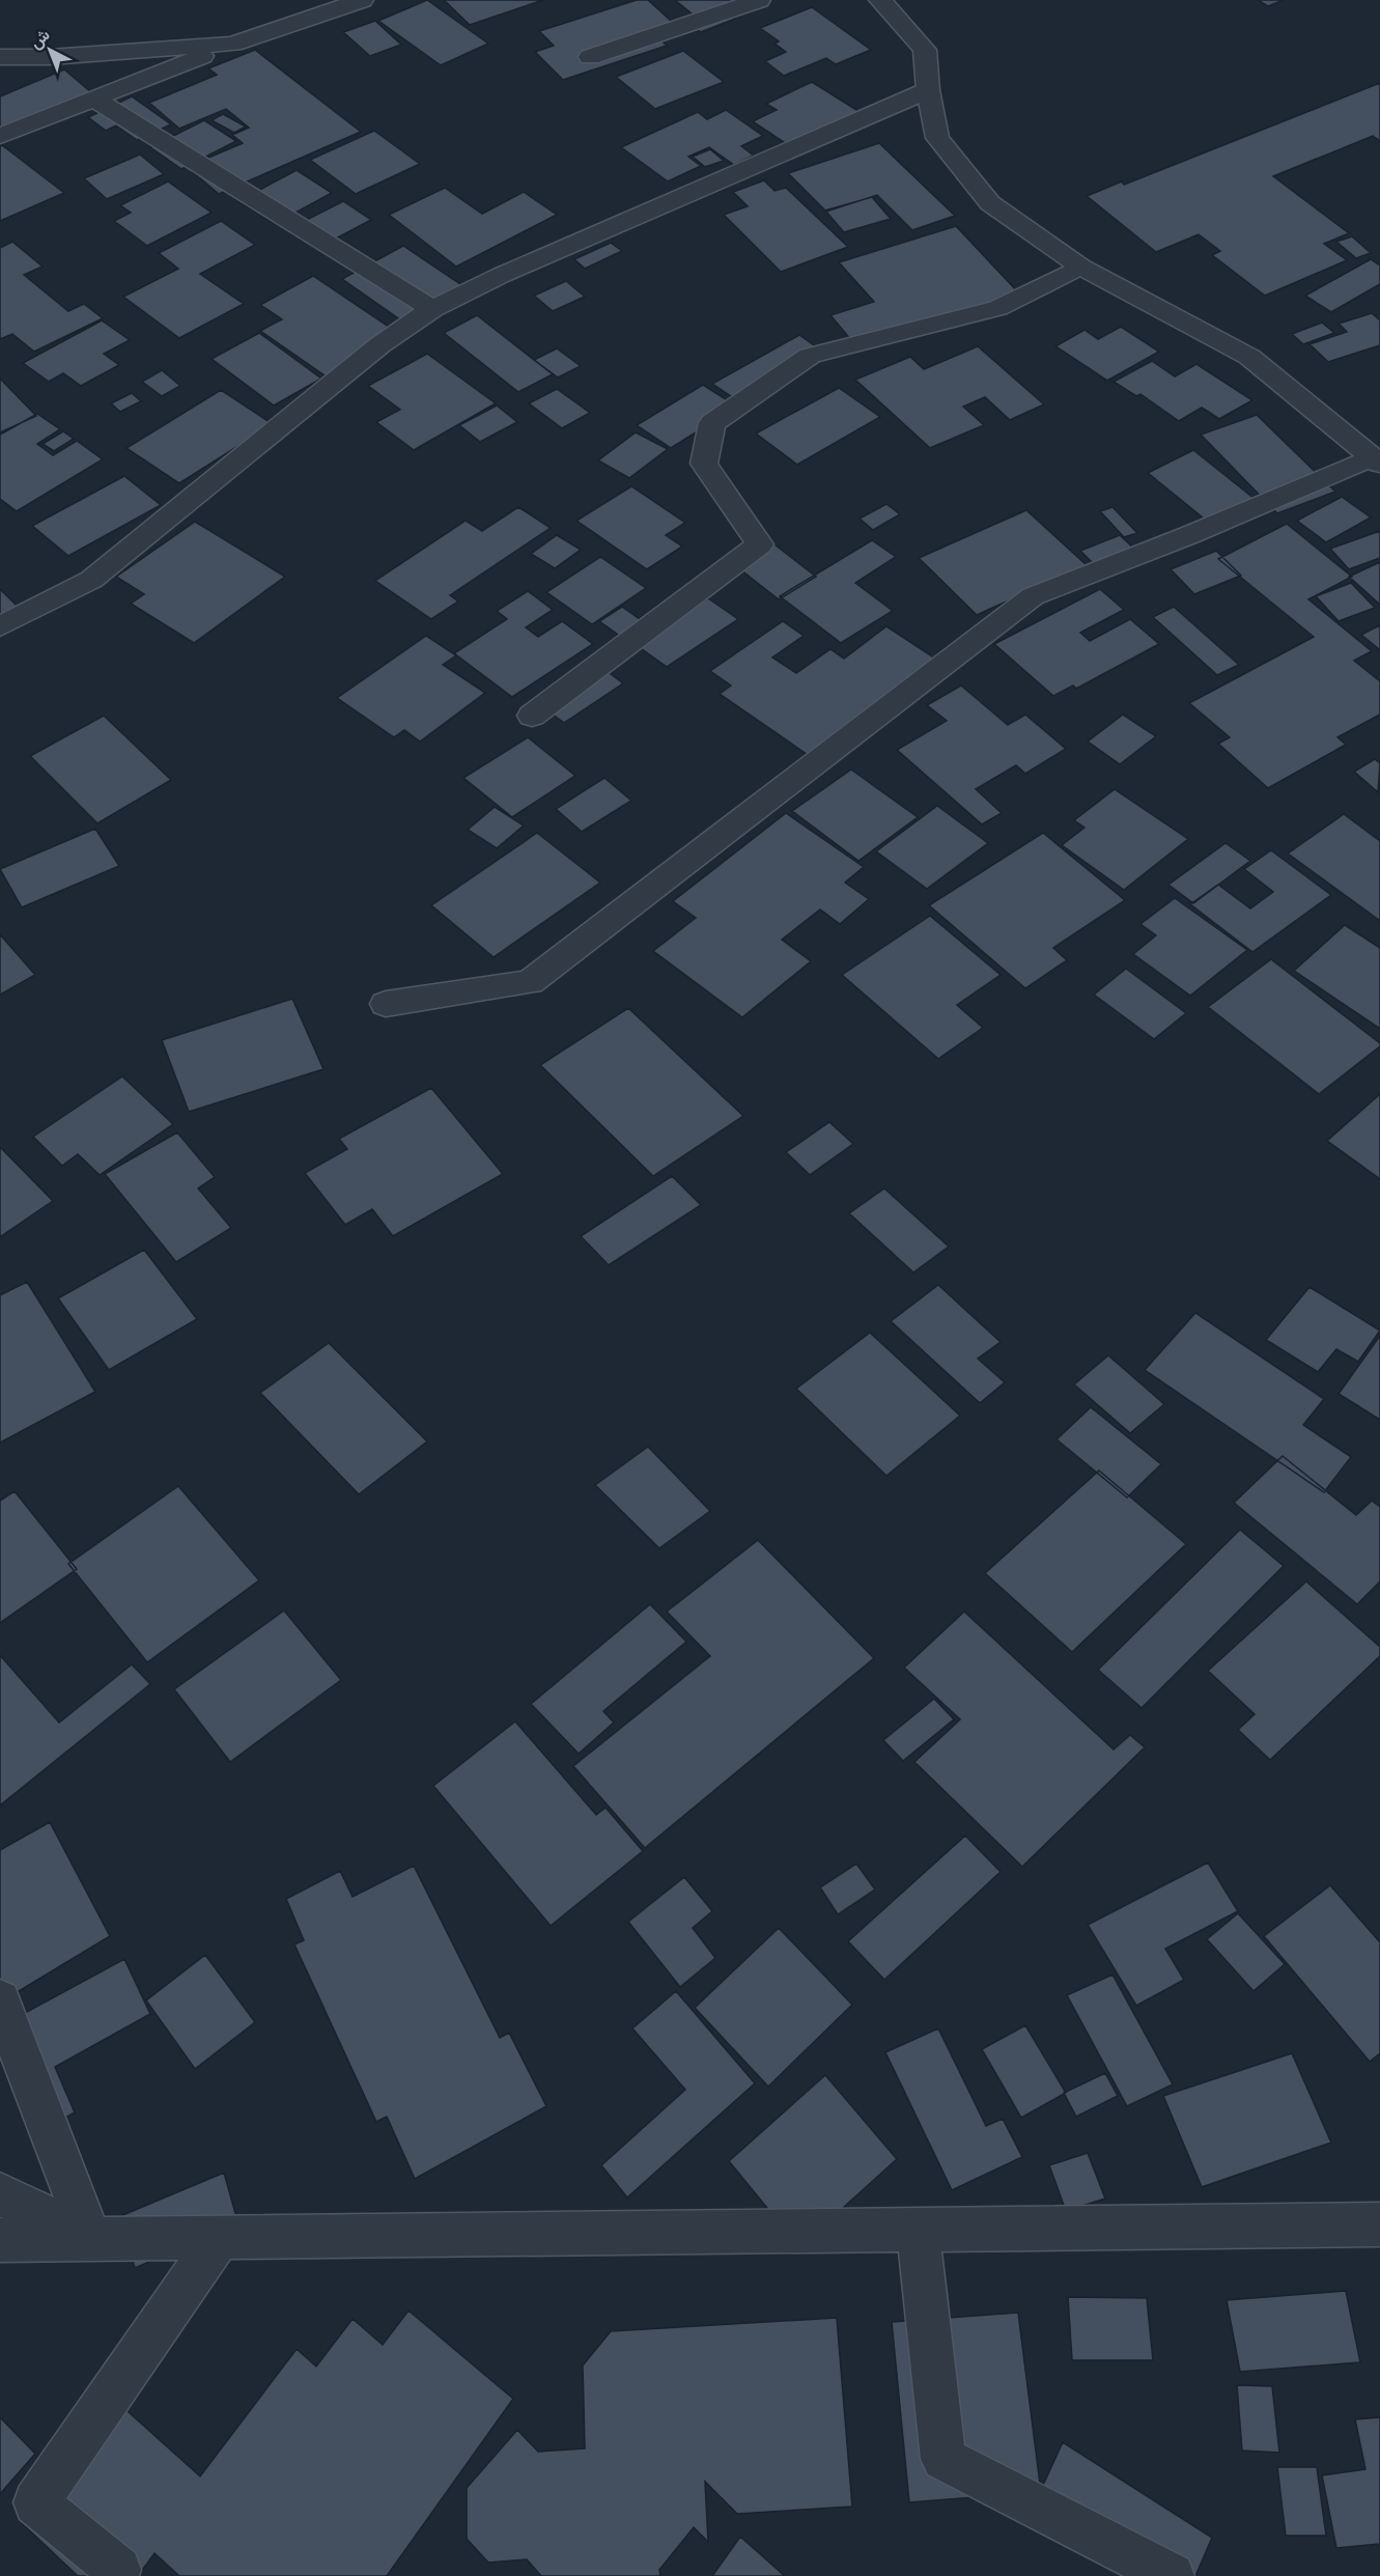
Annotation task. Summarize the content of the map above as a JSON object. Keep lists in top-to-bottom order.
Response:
{
  "north": "top left"
}
